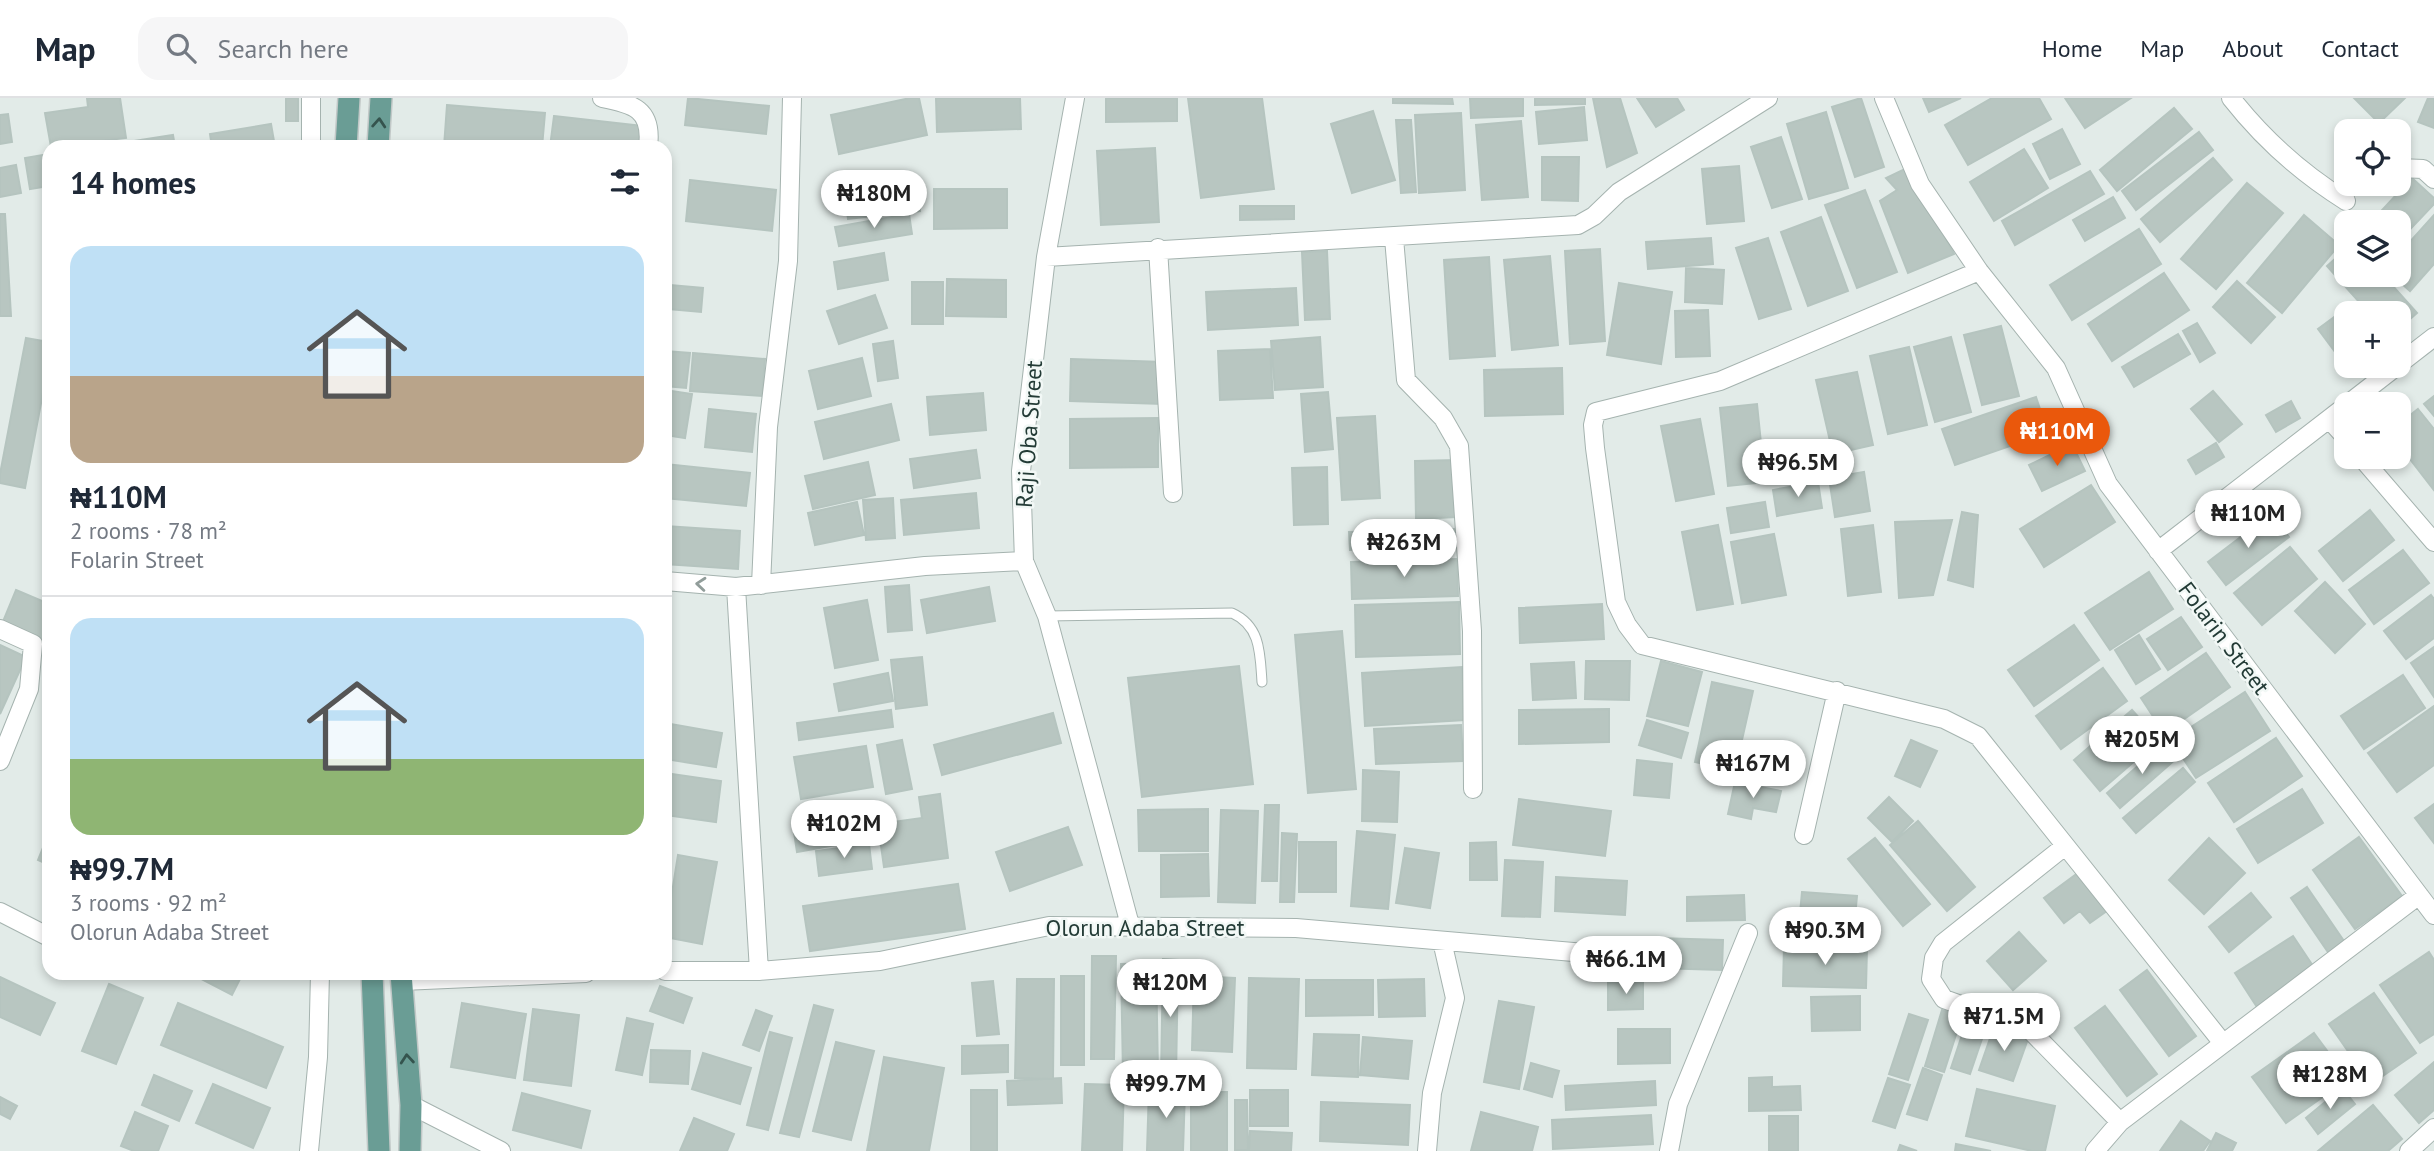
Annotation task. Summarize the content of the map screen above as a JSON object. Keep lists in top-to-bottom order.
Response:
{
  "streets": {
    "street": ["Raji Oba Street", "Folarin Street", "Olorun Adaba Street"]
  },
  "crossings": [
    ["Raji Oba Street", "Olorun Adaba Street"]
  ],
  "page": {
    "header": "Map",
    "search": "Search here",
    "nav": [
      "Home",
      "Map",
      "About",
      "Contact"
    ],
    "map_buttons": ["+", "−"],
    "heading": "14 homes",
    "price": [
      "₦180M",
      "₦110M",
      "₦96.5M",
      "₦110M",
      "₦263M",
      "₦205M",
      "₦167M",
      "₦102M",
      "₦90.3M",
      "₦66.1M",
      "₦120M",
      "₦71.5M",
      "₦128M",
      "₦99.7M"
    ],
    "list": [
      {
        "name": "₦110M",
        "note": "2 rooms · 78 m² · Folarin Street"
      },
      {
        "name": "₦99.7M",
        "note": "3 rooms · 92 m² · Olorun Adaba Street"
      }
    ]
  }
}
